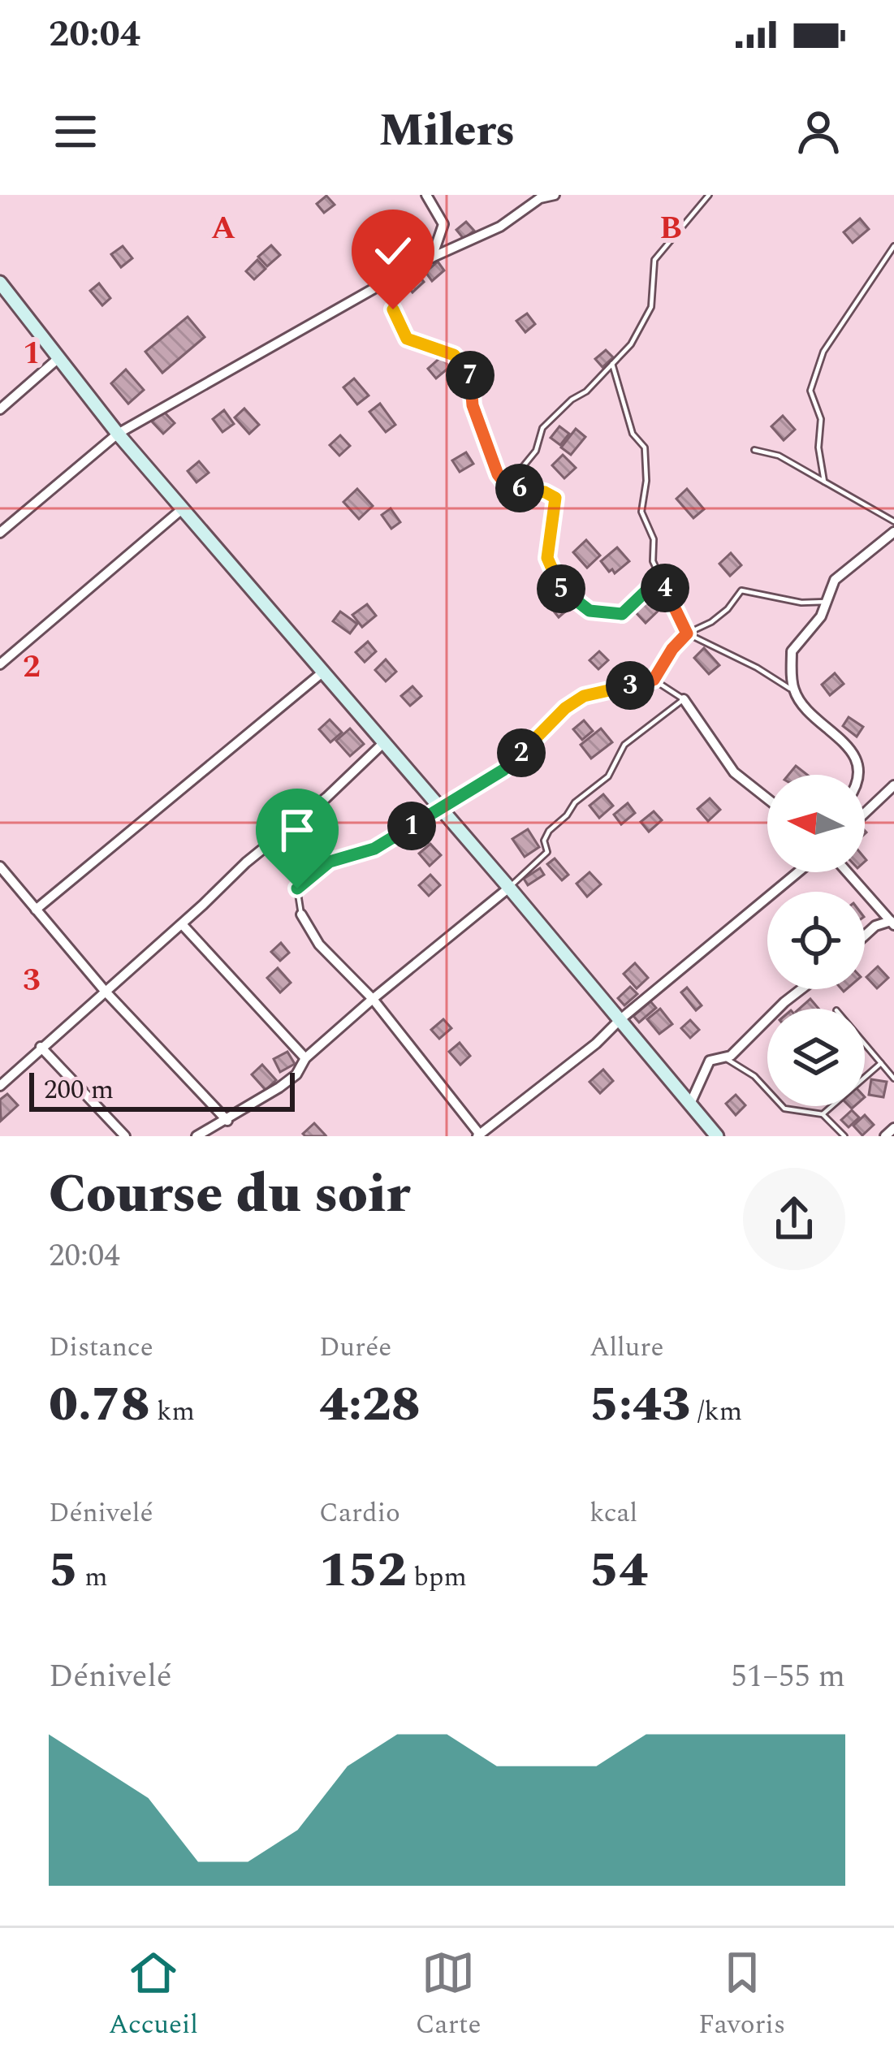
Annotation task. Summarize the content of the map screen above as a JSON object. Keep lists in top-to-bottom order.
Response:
{
  "scale_bar": "200 m",
  "north": "left",
  "page": {
    "status": "20:04",
    "header": "Milers",
    "pins": [
      "7",
      "6",
      "4",
      "5",
      "3",
      "2",
      "1"
    ],
    "scale": "200 m",
    "heading": ["Course du soir", "20:04"],
    "stats": [
      ["Distance", "0.78 km"],
      ["Durée", "4:28"],
      ["Allure", "5:43 /km"],
      ["Dénivelé", "5 m"],
      ["Cardio", "152 bpm"],
      ["kcal", "54"]
    ],
    "chart": ["Dénivelé", "51–55 m"],
    "tabs": ["Accueil", "Carte", "Favoris"]
  },
  "grid": {
    "columns": ["A", "B"],
    "rows": ["1", "2", "3"]
  }
}
